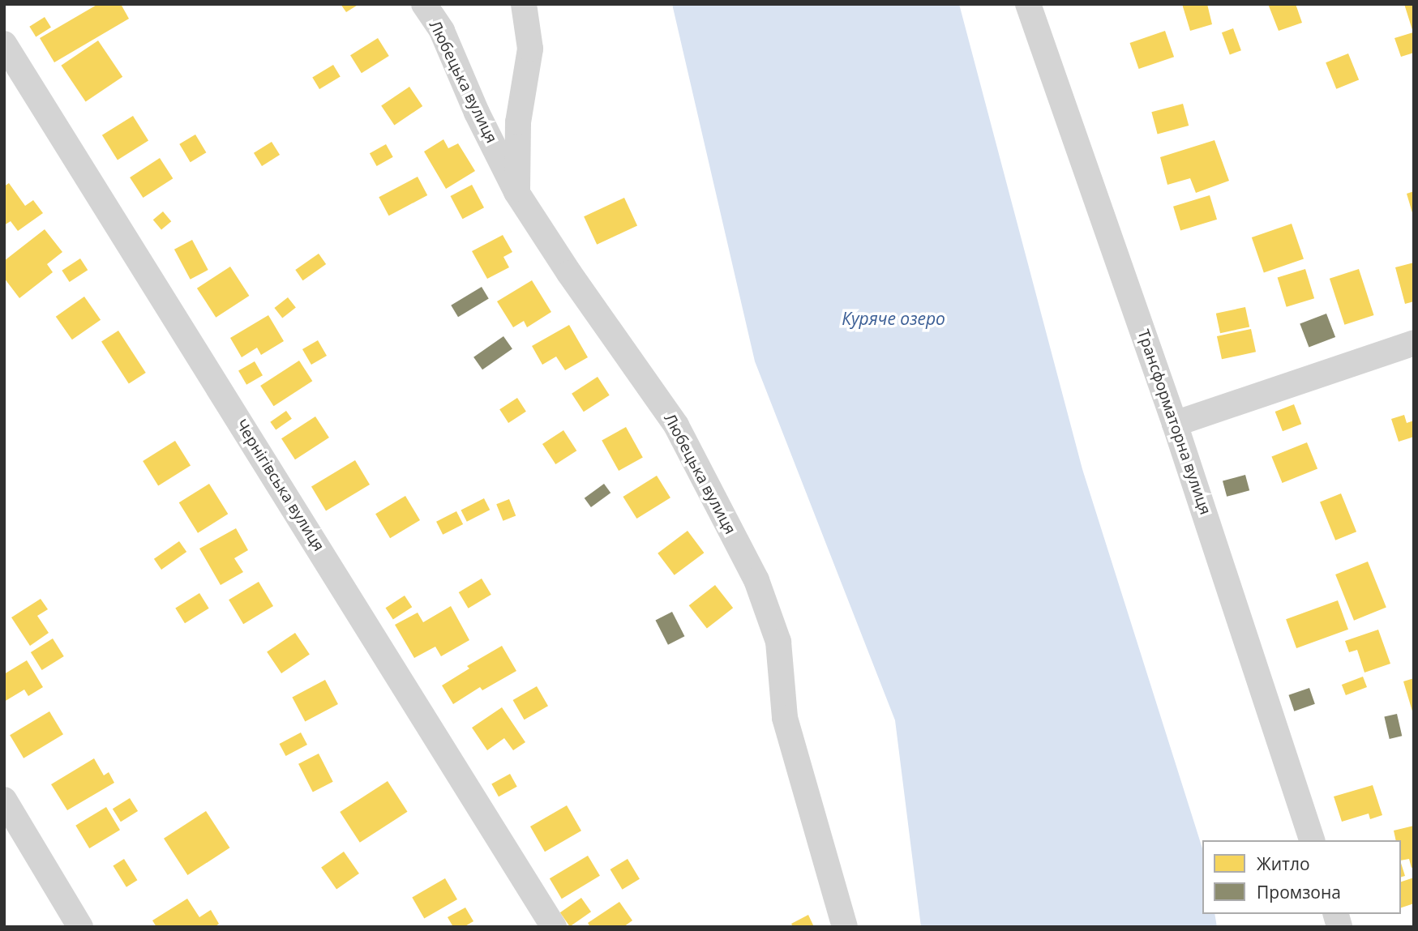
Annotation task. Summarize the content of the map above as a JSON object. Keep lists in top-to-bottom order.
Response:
{
  "streets": {
    "street": ["Любецька вулиця", "Трансформаторна вулиця", "Чернігівська вулиця"]
  },
  "water": ["Куряче озеро"],
  "legend": ["Житло", "Промзона"]
}
